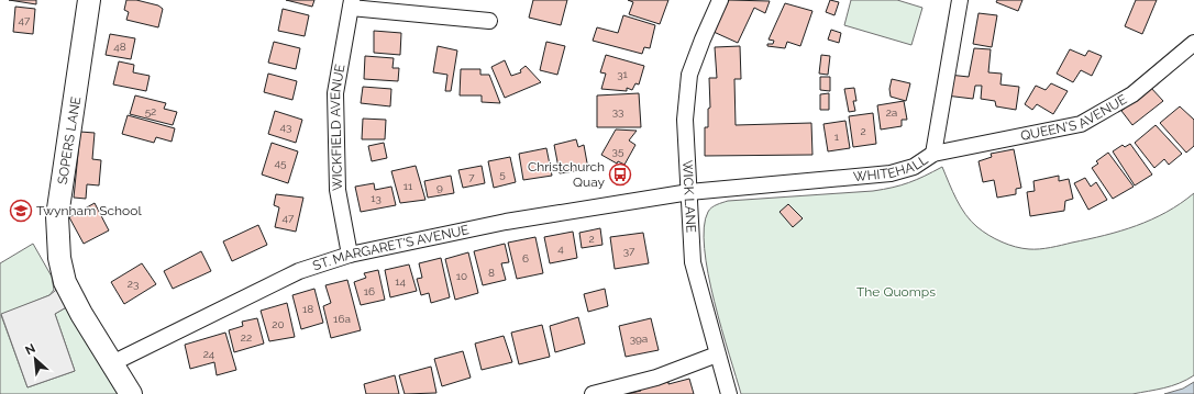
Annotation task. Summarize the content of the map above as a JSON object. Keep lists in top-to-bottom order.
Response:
{
  "streets": {
    "street": [
      "QUEEN'S AVENUE",
      "WICKFIELD AVENUE",
      "SOPERS LANE",
      "WHITEHALL",
      "WICK LANE",
      "ST. MARGARET'S AVENUE"
    ]
  },
  "crossings": [
    ["QUEEN'S AVENUE", "WHITEHALL"],
    ["WICKFIELD AVENUE", "ST. MARGARET'S AVENUE"],
    ["SOPERS LANE", "ST. MARGARET'S AVENUE"],
    ["WHITEHALL", "WICK LANE"],
    ["WHITEHALL", "ST. MARGARET'S AVENUE"],
    ["WICK LANE", "ST. MARGARET'S AVENUE"]
  ],
  "parks": ["The Quomps"],
  "places": {
    "bus stop": ["Christchurch Quay"],
    "school or university": ["Twynham School"]
  },
  "house_numbers": [
    "47",
    "48",
    "31",
    "52",
    "33",
    "2a",
    "43",
    "2",
    "1",
    "35",
    "45",
    "5",
    "7",
    "11",
    "9",
    "13",
    "47",
    "2",
    "4",
    "37",
    "6",
    "8",
    "10",
    "14",
    "23",
    "16",
    "18",
    "16a",
    "20",
    "22",
    "39a",
    "24"
  ],
  "north": "top left"
}
